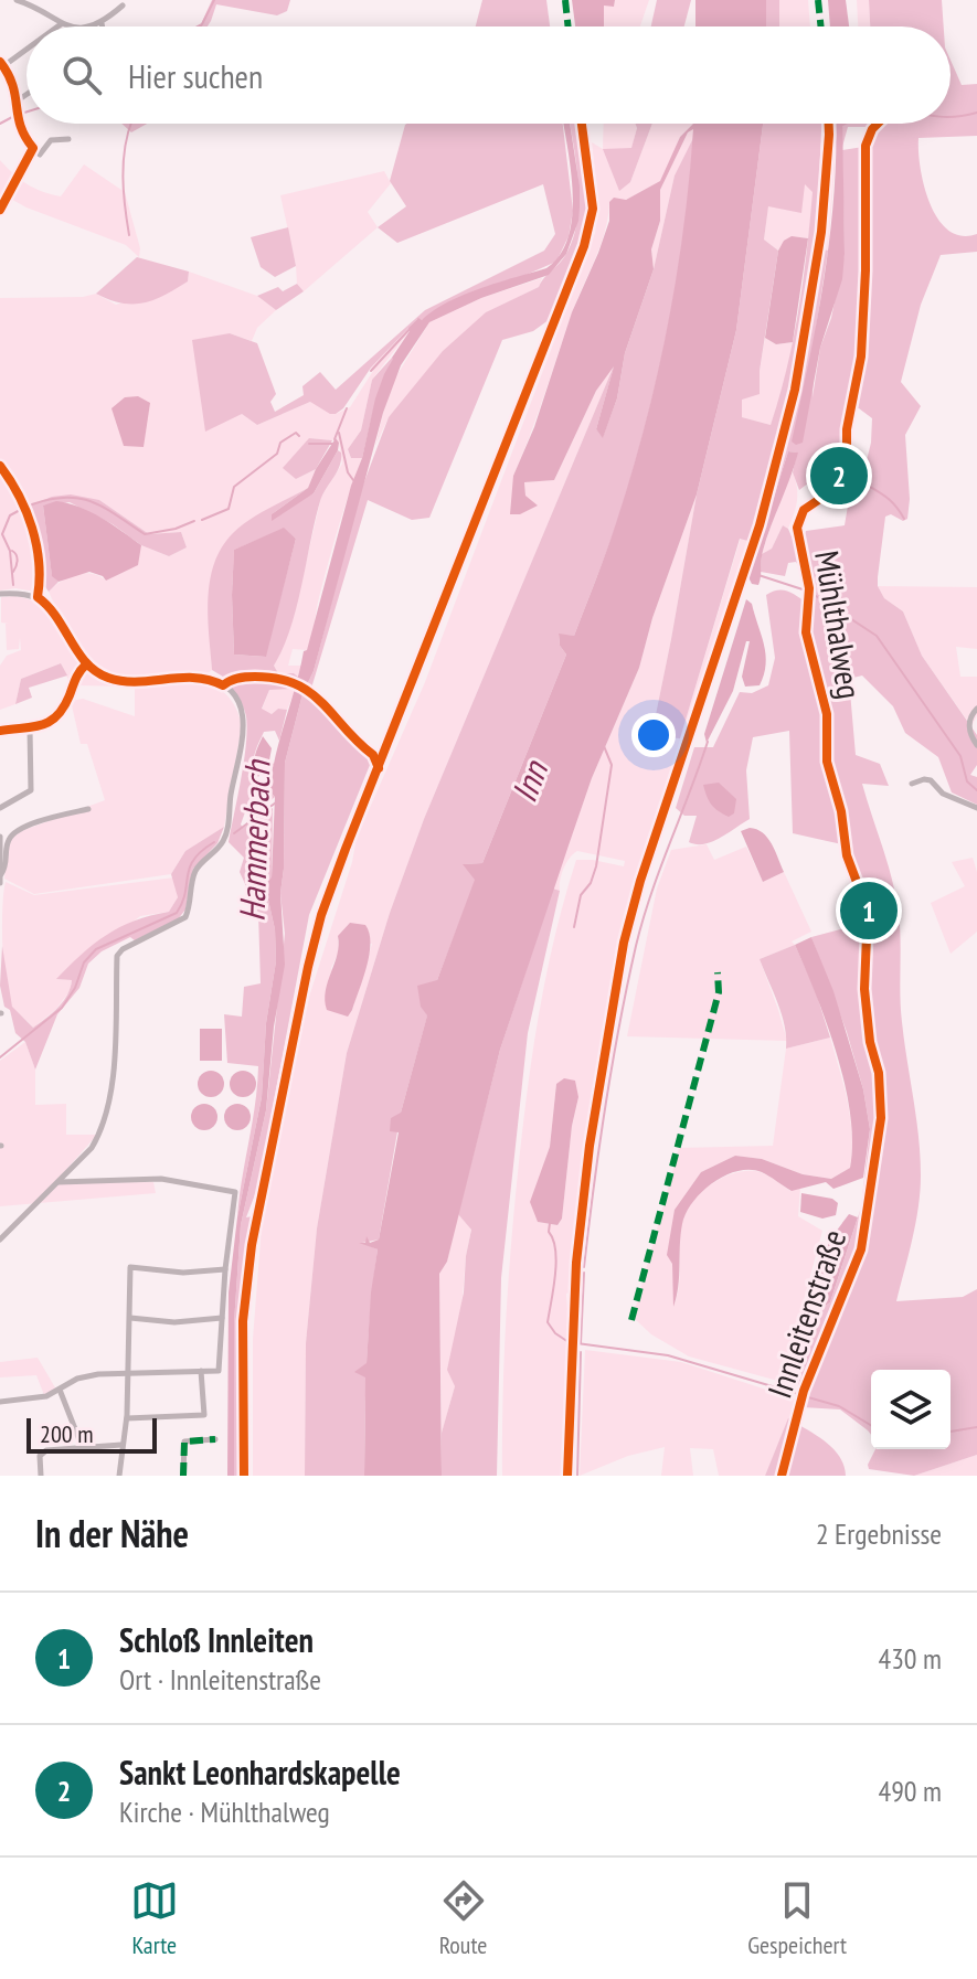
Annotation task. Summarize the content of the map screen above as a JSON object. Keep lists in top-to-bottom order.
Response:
{
  "streets": {
    "street": ["Mühlthalweg", "Innleitenstraße"]
  },
  "crossings": [
    ["Mühlthalweg", "Innleitenstraße"]
  ],
  "water": ["Inn", "Hammerbach"],
  "scale_bar": "200 m",
  "page": {
    "search": "Hier suchen",
    "pins": ["2", "1"],
    "scale": "200 m",
    "heading": ["In der Nähe", "2 Ergebnisse"],
    "list": [
      {
        "mark": "1",
        "name": "Schloß Innleiten",
        "note": "Ort · Innleitenstraße",
        "value": "430 m"
      },
      {
        "mark": "2",
        "name": "Sankt Leonhardskapelle",
        "note": "Kirche · Mühlthalweg",
        "value": "490 m"
      }
    ],
    "nav": ["Karte", "Route", "Gespeichert"]
  }
}
